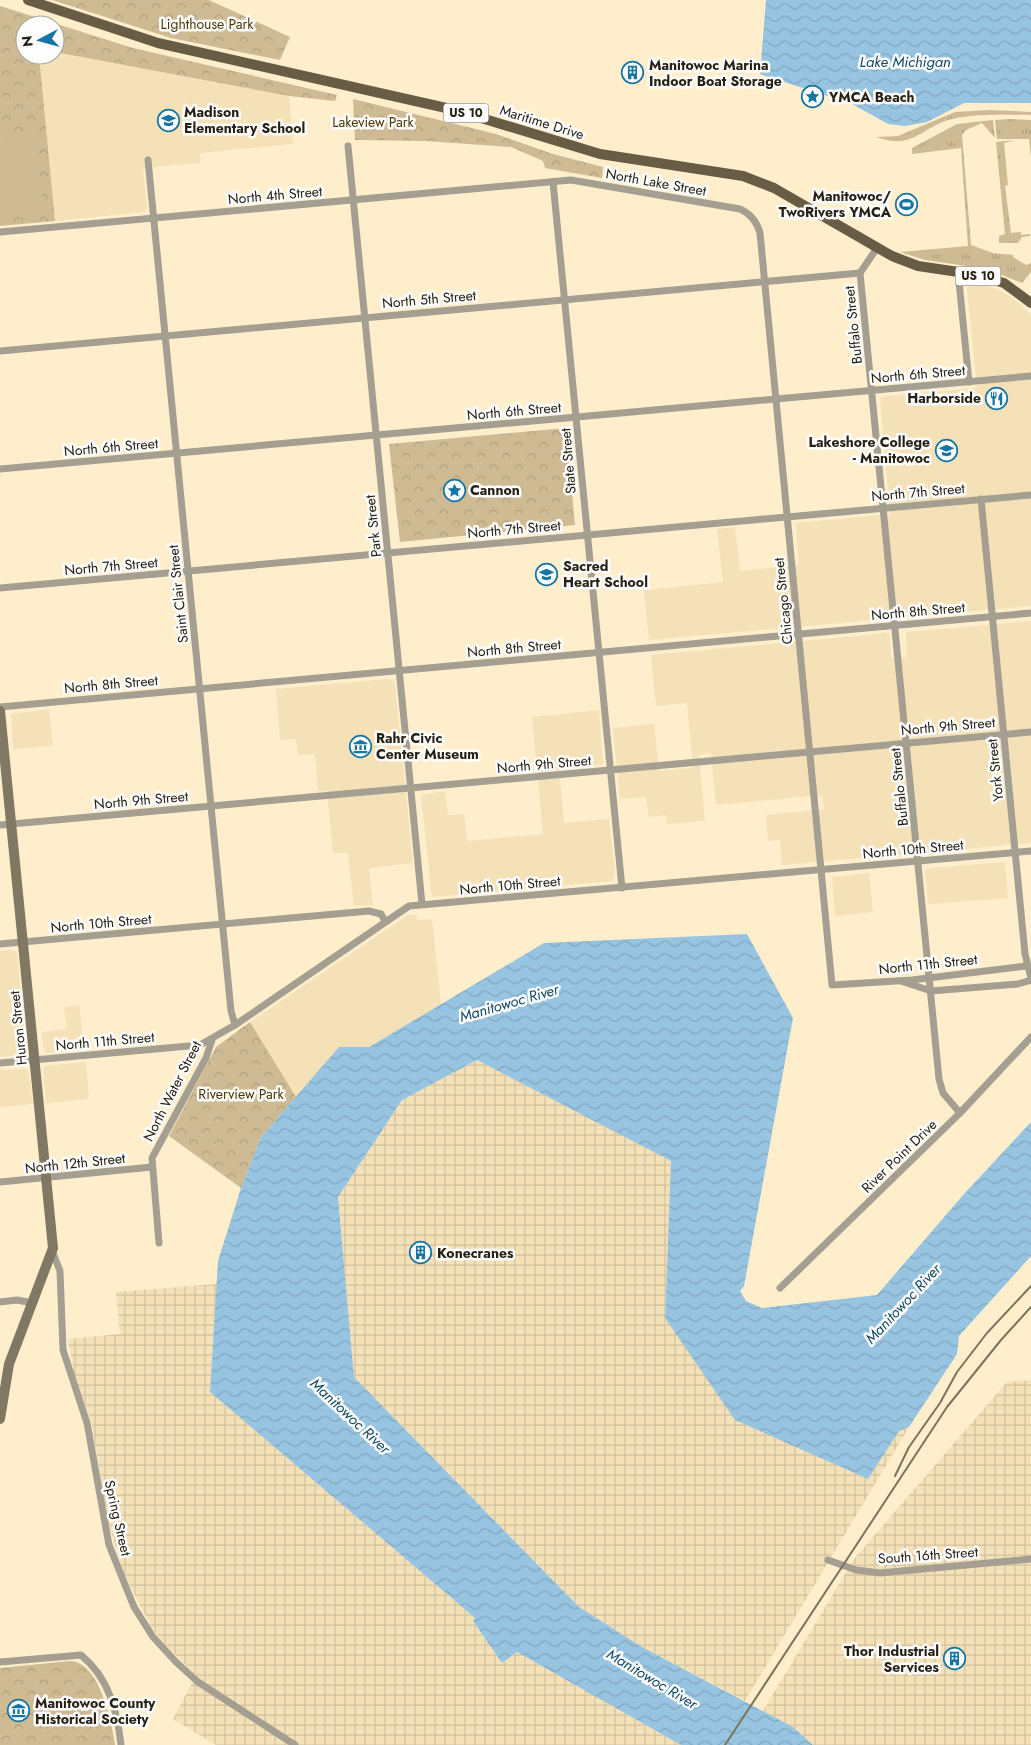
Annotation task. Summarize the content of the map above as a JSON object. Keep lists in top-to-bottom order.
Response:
{
  "streets": {
    "main road": ["US 10", "Maritime Drive"],
    "street": [
      "North Lake Street",
      "North 4th Street",
      "North 5th Street",
      "Buffalo Street",
      "North 6th Street",
      "State Street",
      "North 7th Street",
      "Park Street",
      "Saint Clair Street",
      "Chicago Street",
      "North 8th Street",
      "North 9th Street",
      "York Street",
      "North 10th Street",
      "North 11th Street",
      "Huron Street",
      "North Water Street",
      "River Point Drive",
      "North 12th Street",
      "Spring Street",
      "South 16th Street"
    ]
  },
  "crossings": [
    ["Maritime Drive", "Buffalo Street"],
    ["North Lake Street", "North 4th Street"],
    ["North Lake Street", "State Street"],
    ["North Lake Street", "Chicago Street"],
    ["North 4th Street", "State Street"],
    ["North 4th Street", "Park Street"],
    ["North 4th Street", "Saint Clair Street"],
    ["North 5th Street", "Buffalo Street"],
    ["North 5th Street", "State Street"],
    ["North 5th Street", "Park Street"],
    ["North 5th Street", "Saint Clair Street"],
    ["North 5th Street", "Chicago Street"],
    ["Buffalo Street", "North 6th Street"],
    ["Buffalo Street", "North 7th Street"],
    ["Buffalo Street", "North 8th Street"],
    ["Buffalo Street", "North 9th Street"],
    ["Buffalo Street", "North 10th Street"],
    ["Buffalo Street", "North 11th Street"],
    ["Buffalo Street", "River Point Drive"],
    ["North 6th Street", "State Street"],
    ["North 6th Street", "Park Street"],
    ["North 6th Street", "Saint Clair Street"],
    ["North 6th Street", "Chicago Street"],
    ["State Street", "North 7th Street"],
    ["State Street", "North 8th Street"],
    ["State Street", "North 9th Street"],
    ["State Street", "North 10th Street"],
    ["North 7th Street", "Park Street"],
    ["North 7th Street", "Saint Clair Street"],
    ["North 7th Street", "Chicago Street"],
    ["North 7th Street", "York Street"],
    ["Park Street", "North 8th Street"],
    ["Park Street", "North 9th Street"],
    ["Park Street", "North 10th Street"],
    ["Saint Clair Street", "North 8th Street"],
    ["Saint Clair Street", "North 9th Street"],
    ["Saint Clair Street", "North 10th Street"],
    ["Saint Clair Street", "North Water Street"],
    ["Chicago Street", "North 8th Street"],
    ["Chicago Street", "North 9th Street"],
    ["Chicago Street", "North 10th Street"],
    ["Chicago Street", "North 11th Street"],
    ["North 8th Street", "York Street"],
    ["North 9th Street", "York Street"],
    ["North 9th Street", "Huron Street"],
    ["York Street", "North 10th Street"],
    ["York Street", "North 11th Street"],
    ["North 10th Street", "Huron Street"],
    ["North 10th Street", "North Water Street"],
    ["North 11th Street", "Huron Street"],
    ["North 11th Street", "North Water Street"],
    ["Huron Street", "North 12th Street"],
    ["Huron Street", "Spring Street"],
    ["North Water Street", "North 12th Street"]
  ],
  "water": ["Lake Michigan", "Manitowoc River"],
  "parks": ["Lighthouse Park", "Lakeview Park", "Riverview Park"],
  "places": {
    "building": ["Manitowoc Marina Indoor Boat Storage", "Konecranes", "Thor Industrial Services"],
    "place": ["YMCA Beach", "Cannon"],
    "school or university": ["Madison Elementary School", "Lakeshore College - Manitowoc", "Sacred Heart School"],
    "sports": ["Manitowoc/ TwoRivers YMCA"],
    "restaurant": ["Harborside"],
    "museum": ["Rahr Civic Center Museum", "Manitowoc County Historical Society"]
  },
  "north": "left"
}
